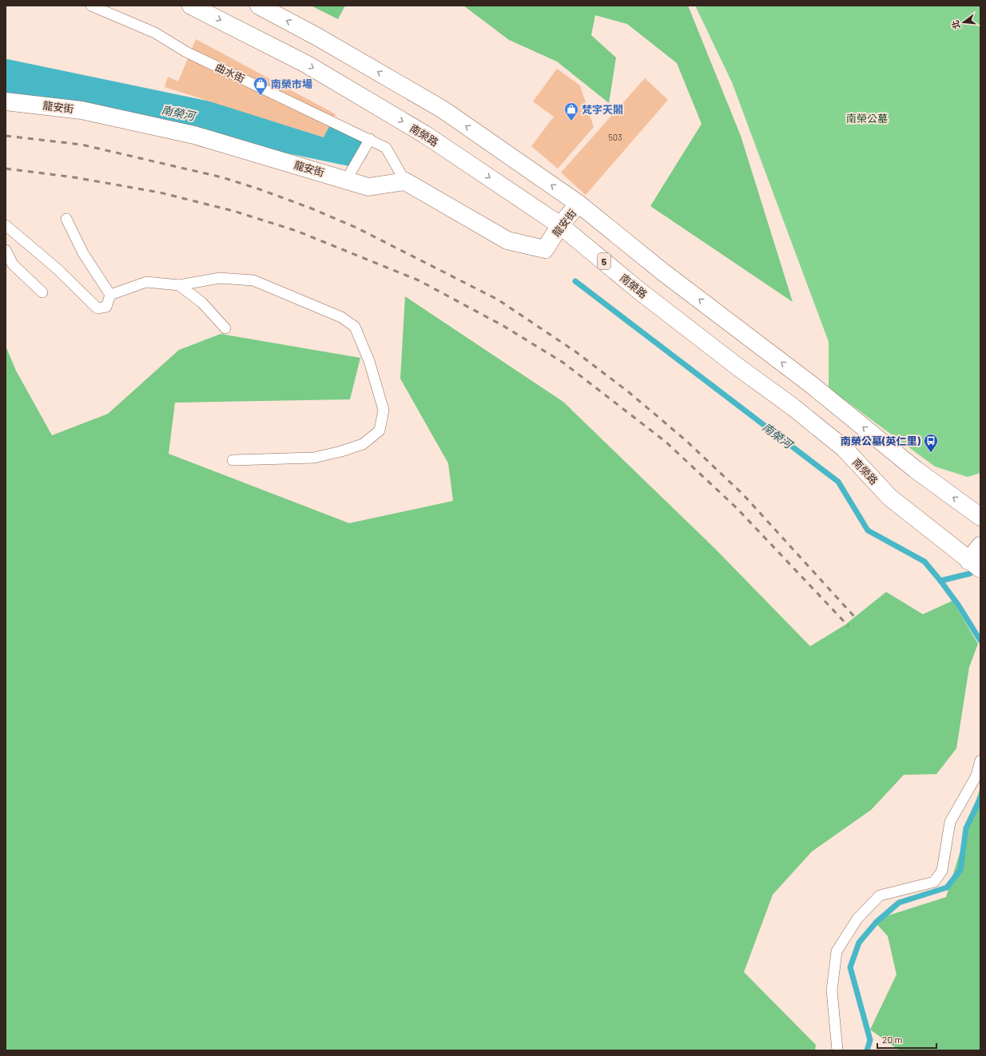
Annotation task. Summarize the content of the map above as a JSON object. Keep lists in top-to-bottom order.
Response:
{
  "streets": {
    "main road": ["龍安街", "南榮路", "5"],
    "lane": ["曲水街"]
  },
  "crossings": [
    ["曲水街", "龍安街"],
    ["龍安街", "南榮路"]
  ],
  "water": ["南榮河"],
  "parks": ["南榮公墓"],
  "places": {
    "shop": ["南榮市場", "梵宇天閣"],
    "bus stop": ["南榮公墓(英仁里)"]
  },
  "house_numbers": ["503"],
  "scale_bar": "20 m",
  "north": "left"
}
